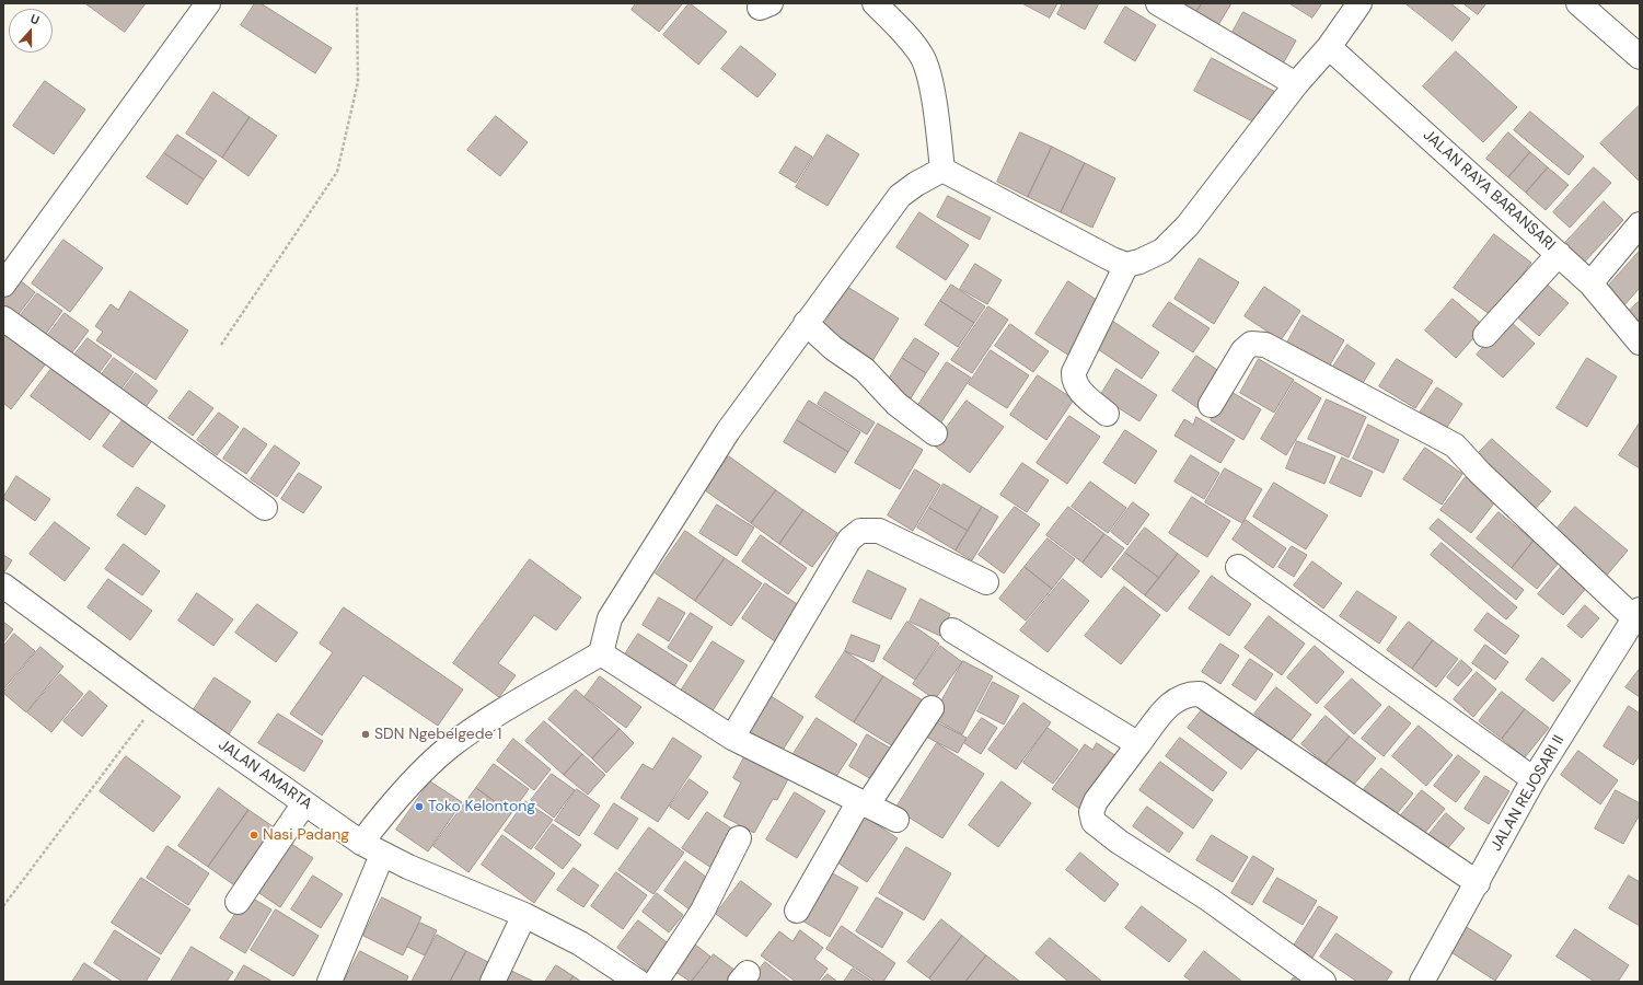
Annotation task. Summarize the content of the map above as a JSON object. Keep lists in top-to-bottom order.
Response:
{
  "streets": {
    "street": ["JALAN RAYA BARANSARI", "JALAN AMARTA", "JALAN REJOSARI II"]
  },
  "places": ["SDN Ngebelgede 1", "Toko Kelontong", "Nasi Padang"],
  "north": "top"
}
